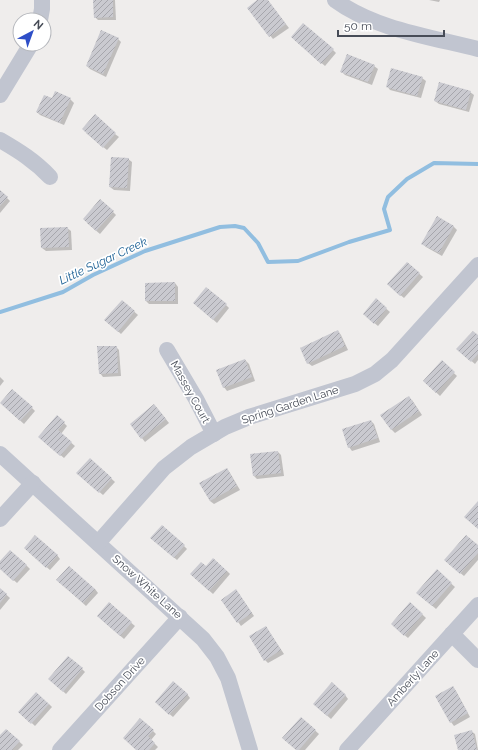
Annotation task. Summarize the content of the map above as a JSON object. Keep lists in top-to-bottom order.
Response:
{
  "streets": {
    "street": [
      "Massey Court",
      "Spring Garden Lane",
      "Snow White Lane",
      "Amberly Lane",
      "Dobson Drive"
    ]
  },
  "crossings": [
    ["Massey Court", "Spring Garden Lane"],
    ["Spring Garden Lane", "Snow White Lane"],
    ["Snow White Lane", "Dobson Drive"]
  ],
  "water": ["Little Sugar Creek"],
  "scale_bar": "50 m",
  "north": "top right"
}
